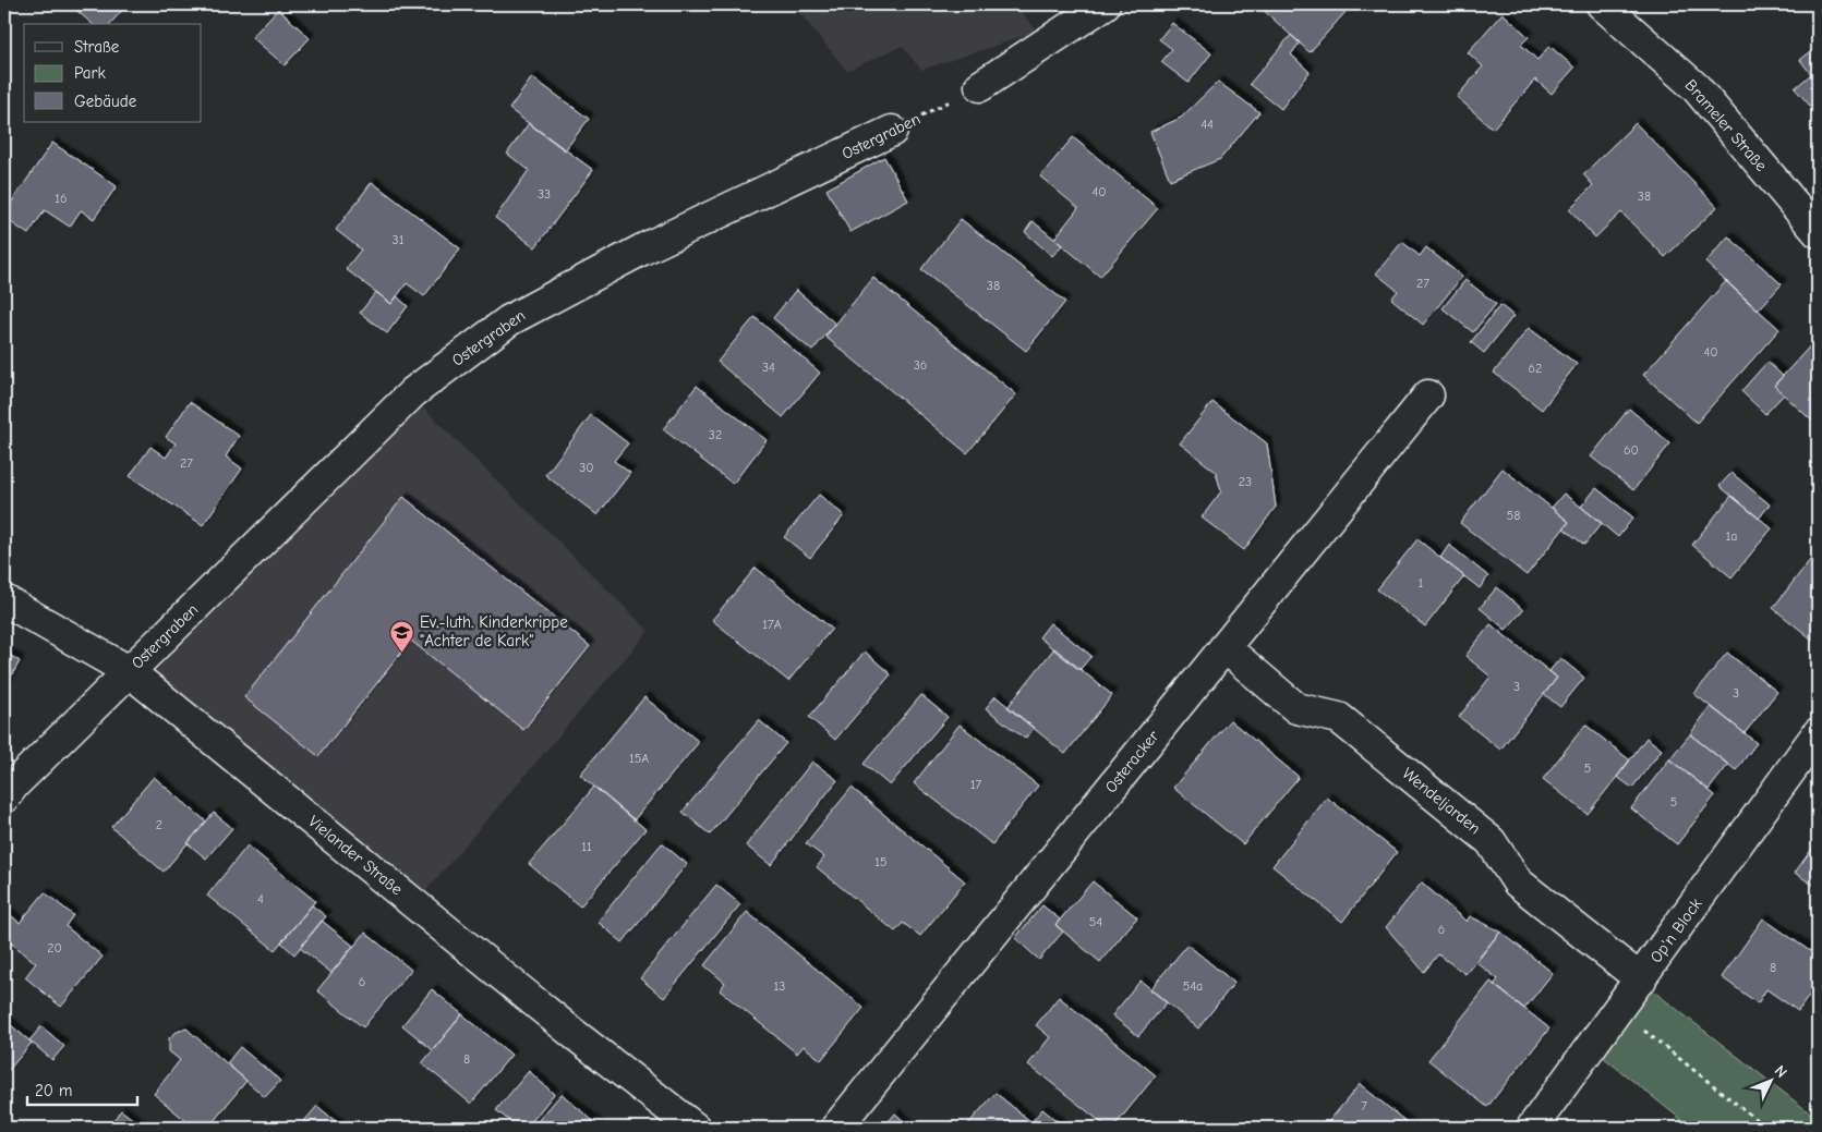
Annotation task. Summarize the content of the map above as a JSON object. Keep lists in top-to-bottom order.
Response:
{
  "streets": {
    "street": [
      "Brameler Straße",
      "Ostergraben",
      "Osteracker",
      "Wendeljarden",
      "Vielander Straße",
      "Op'n Block"
    ]
  },
  "crossings": [
    ["Ostergraben", "Vielander Straße"],
    ["Osteracker", "Wendeljarden"],
    ["Wendeljarden", "Op'n Block"]
  ],
  "places": {
    "school or university": ["Ev.-luth. Kinderkrippe \"Achter de Kark\""]
  },
  "house_numbers": [
    "44",
    "40",
    "33",
    "38",
    "16",
    "31",
    "27",
    "38",
    "40",
    "36",
    "34",
    "62",
    "32",
    "60",
    "27",
    "30",
    "23",
    "58",
    "1a",
    "1",
    "17A",
    "3",
    "3",
    "15A",
    "5",
    "17",
    "5",
    "2",
    "11",
    "15",
    "4",
    "54",
    "6",
    "20",
    "8",
    "6",
    "13",
    "54a",
    "8",
    "7"
  ],
  "legend": ["Straße", "Park", "Gebäude"],
  "scale_bar": "20 m",
  "north": "top right"
}
